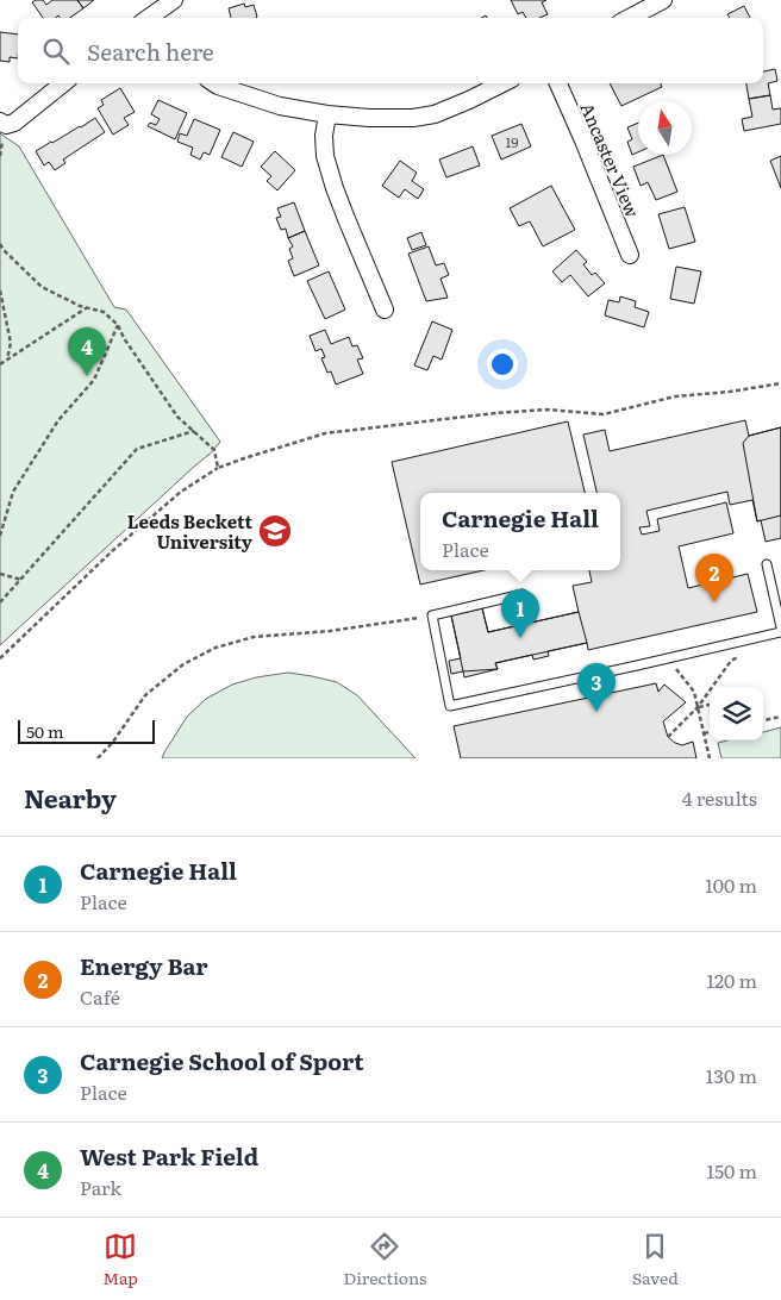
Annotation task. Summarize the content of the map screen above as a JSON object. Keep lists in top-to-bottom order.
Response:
{
  "streets": {
    "street": ["Ancaster View"]
  },
  "places": {
    "school or university": ["Leeds Beckett University"]
  },
  "house_numbers": ["19"],
  "scale_bar": "50 m",
  "north": "top",
  "page": {
    "search": "Search here",
    "pins": [
      "4",
      "2",
      "1",
      "3"
    ],
    "popup": ["Carnegie Hall", "Place"],
    "scale": "50 m",
    "heading": ["Nearby", "4 results"],
    "list": [
      {
        "mark": "1",
        "name": "Carnegie Hall",
        "note": "Place",
        "value": "100 m"
      },
      {
        "mark": "2",
        "name": "Energy Bar",
        "note": "Café",
        "value": "120 m"
      },
      {
        "mark": "3",
        "name": "Carnegie School of Sport",
        "note": "Place",
        "value": "130 m"
      },
      {
        "mark": "4",
        "name": "West Park Field",
        "note": "Park",
        "value": "150 m"
      }
    ],
    "nav": ["Map", "Directions", "Saved"]
  }
}
